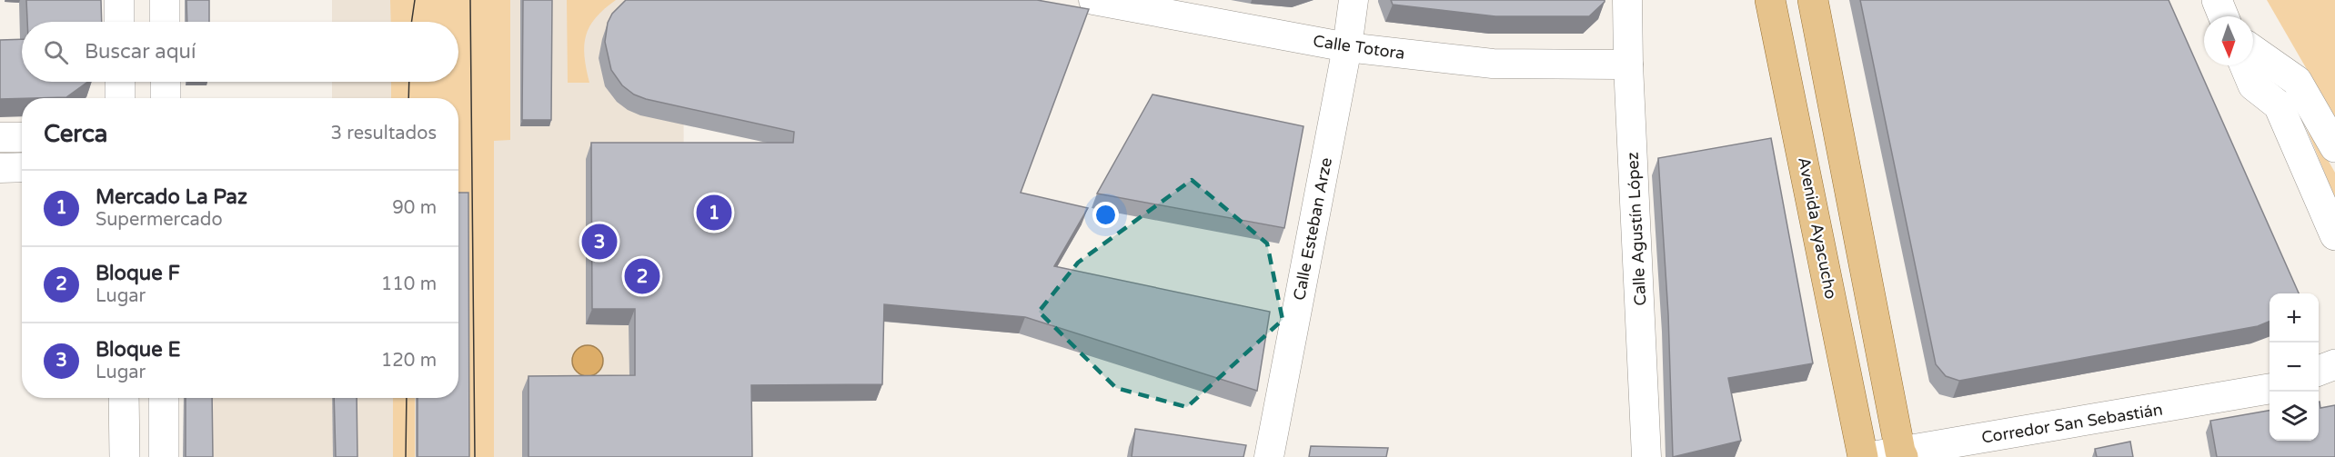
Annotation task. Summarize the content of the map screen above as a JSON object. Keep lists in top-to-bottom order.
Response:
{
  "streets": {
    "main road": ["Avenida Ayacucho"],
    "street": [
      "Calle Totora",
      "Calle Esteban Arze",
      "Calle Agustín López",
      "Corredor San Sebastián"
    ]
  },
  "crossings": [
    ["Calle Totora", "Calle Esteban Arze"],
    ["Calle Totora", "Calle Agustín López"]
  ],
  "north": "bottom",
  "page": {
    "search": "Buscar aquí",
    "heading": ["Cerca", "3 resultados"],
    "list": [
      {
        "mark": "1",
        "name": "Mercado La Paz",
        "note": "Supermercado",
        "value": "90 m"
      },
      {
        "mark": "2",
        "name": "Bloque F",
        "note": "Lugar",
        "value": "110 m"
      },
      {
        "mark": "3",
        "name": "Bloque E",
        "note": "Lugar",
        "value": "120 m"
      }
    ],
    "pins": ["1", "3", "2"],
    "map_buttons": ["+", "−"]
  }
}
